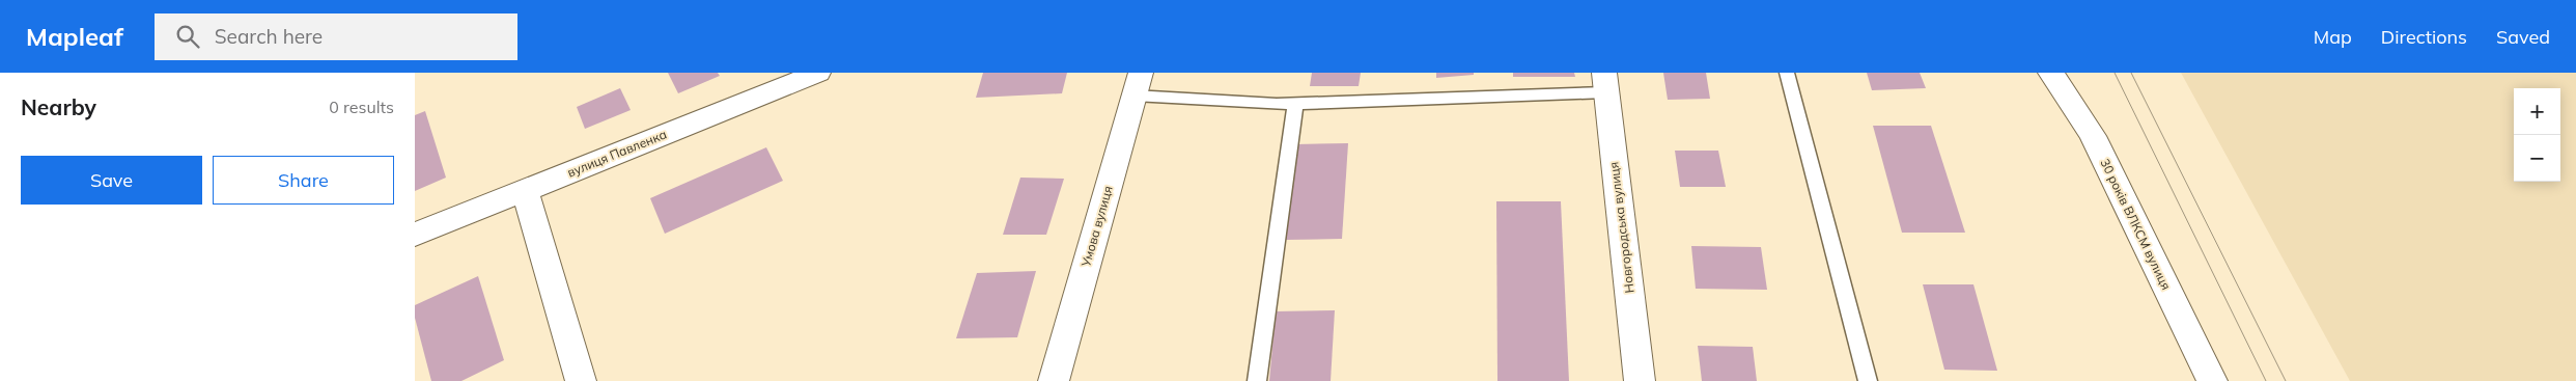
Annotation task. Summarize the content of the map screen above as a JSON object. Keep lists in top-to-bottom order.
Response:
{
  "streets": {
    "street": [
      "вулиця Павленка",
      "30 років ВЛКСМ вулиця",
      "Умова вулиця",
      "Новгородська вулиця"
    ]
  },
  "page": {
    "header": "Mapleaf",
    "search": "Search here",
    "nav": ["Map", "Directions", "Saved"],
    "heading": ["Nearby", "0 results"],
    "map_buttons": ["+", "−"],
    "buttons": ["Save", "Share"]
  }
}
